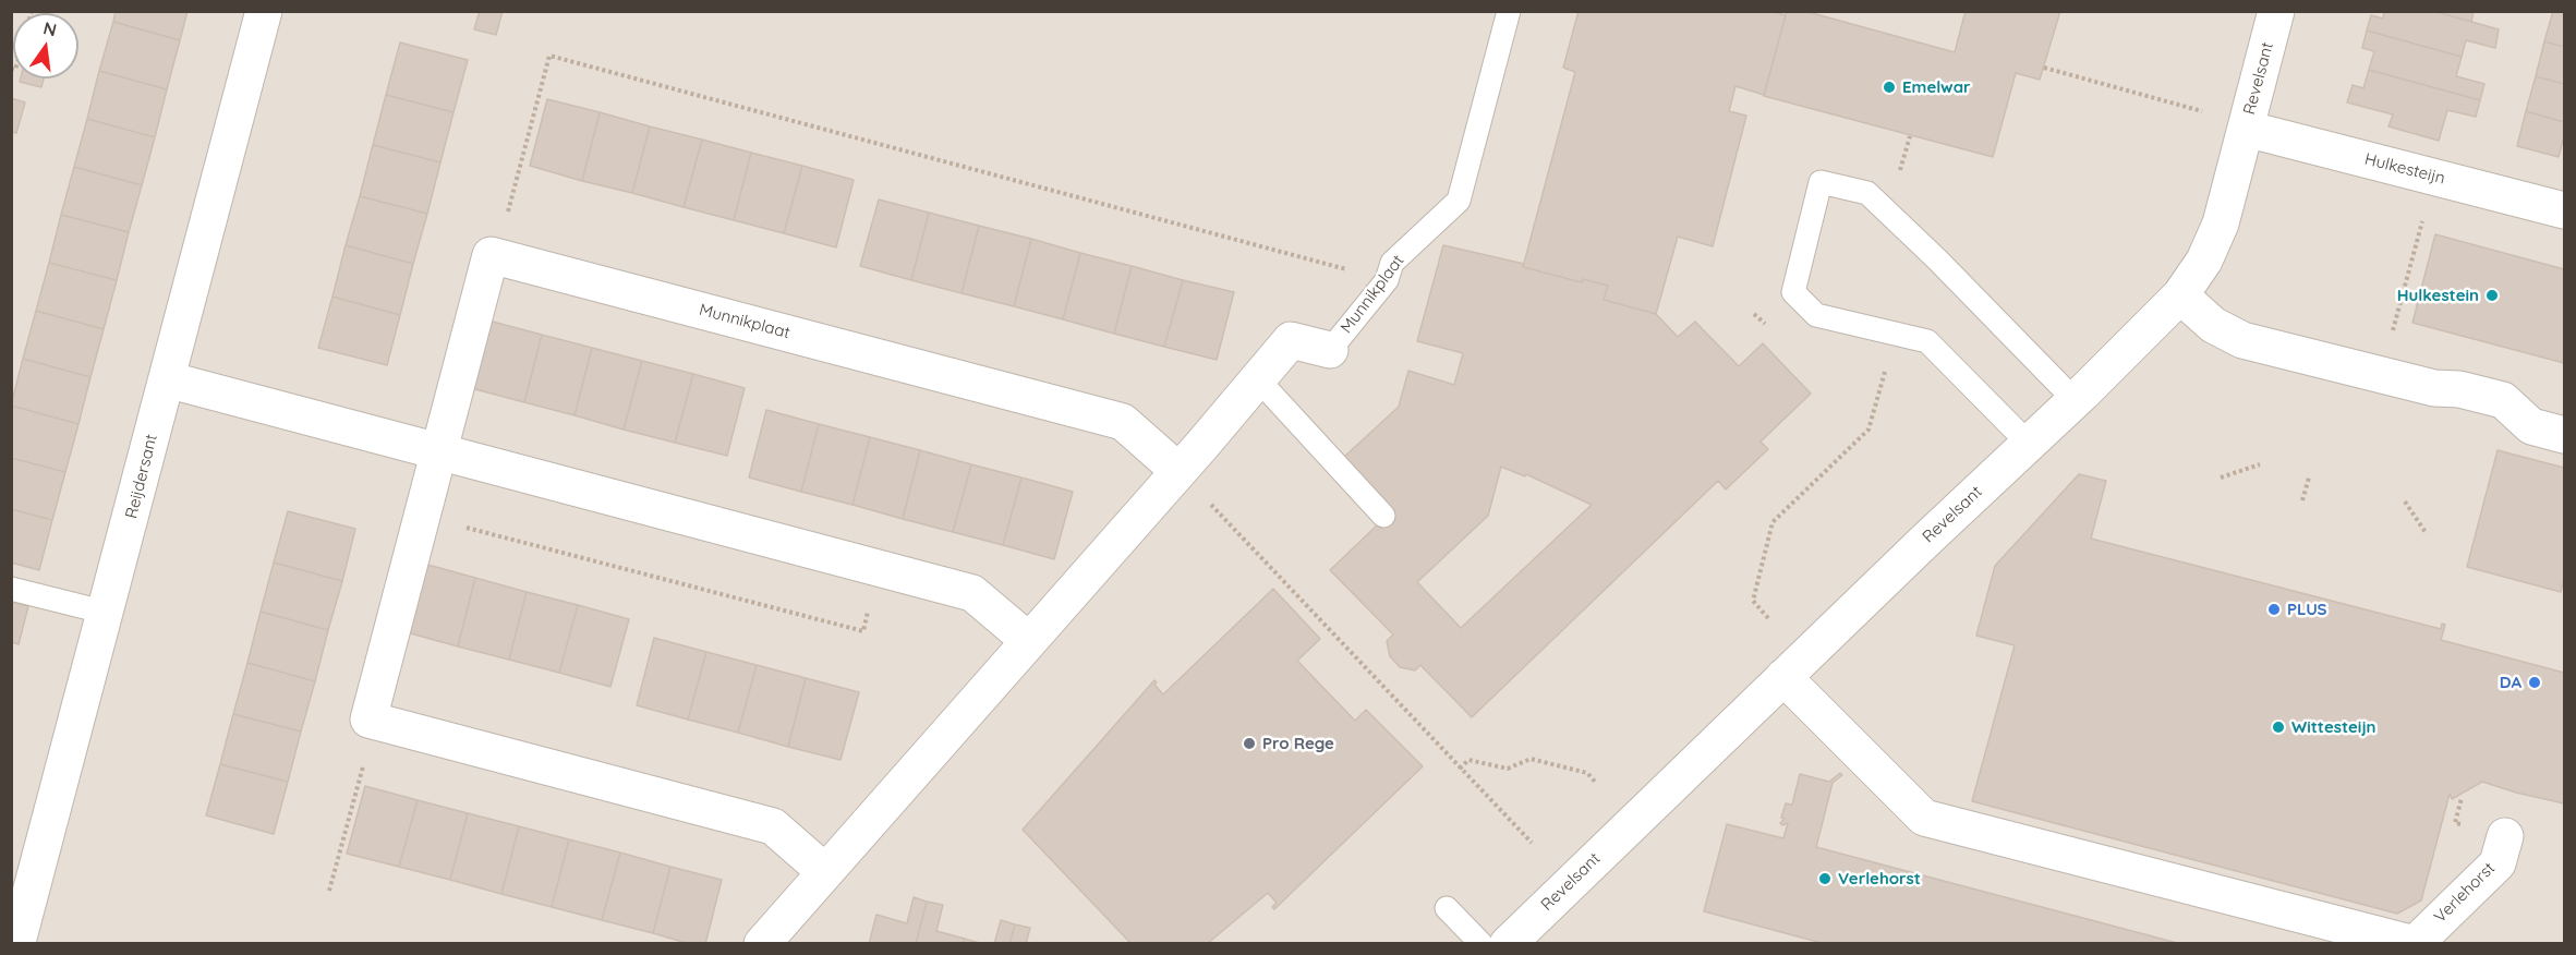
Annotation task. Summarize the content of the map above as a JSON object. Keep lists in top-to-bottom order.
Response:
{
  "streets": {
    "street": [
      "Revelsant",
      "Hulkesteijn",
      "Munnikplaat",
      "Reijdersant",
      "Verlehorst"
    ]
  },
  "crossings": [
    ["Revelsant", "Hulkesteijn"],
    ["Revelsant", "Verlehorst"]
  ],
  "places": [
    "Emelwar",
    "Hulkestein",
    "PLUS",
    "DA",
    "Wittesteijn",
    "Pro Rege",
    "Verlehorst"
  ],
  "north": "top"
}
